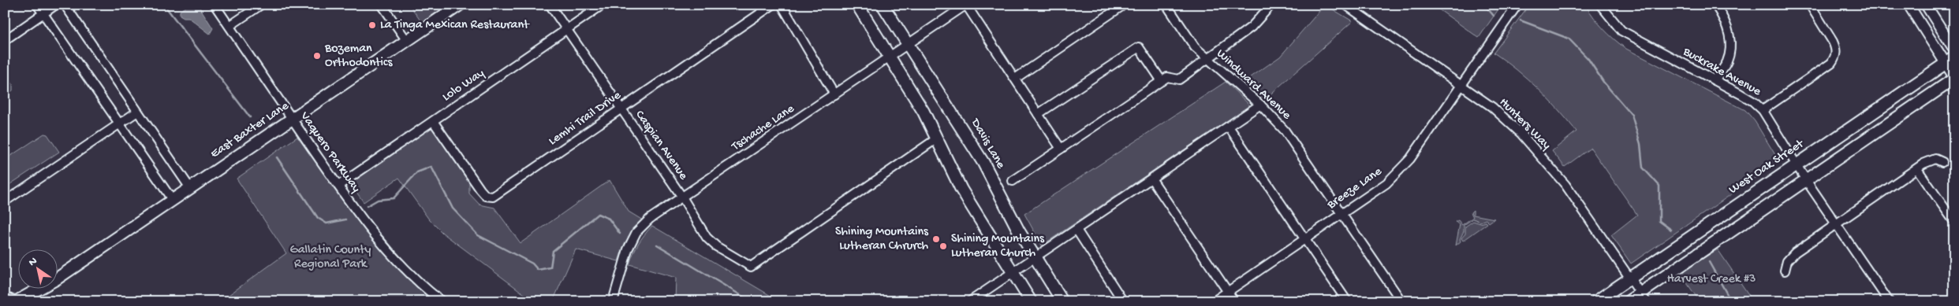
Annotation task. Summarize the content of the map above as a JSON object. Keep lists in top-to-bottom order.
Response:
{
  "streets": {
    "main road": ["East Baxter Lane", "Davis Lane", "West Oak Street"],
    "street": [
      "Buckrake Avenue",
      "Windward Avenue",
      "Lolo Way",
      "Lemhi Trail Drive",
      "Hunters Way",
      "Tschache Lane",
      "Caspian Avenue",
      "Vaquero Parkway",
      "Breeze Lane"
    ]
  },
  "crossings": [
    ["Buckrake Avenue", "West Oak Street"],
    ["Windward Avenue", "Breeze Lane"],
    ["Lolo Way", "Lemhi Trail Drive"],
    ["Lolo Way", "Caspian Avenue"],
    ["Lolo Way", "Vaquero Parkway"],
    ["Lemhi Trail Drive", "Caspian Avenue"],
    ["Hunters Way", "West Oak Street"],
    ["Hunters Way", "Breeze Lane"],
    ["Tschache Lane", "Davis Lane"],
    ["Tschache Lane", "Caspian Avenue"],
    ["East Baxter Lane", "Vaquero Parkway"]
  ],
  "parks": ["Gallatin County Regional Park", "Harvest Creek #3"],
  "places": [
    "La Tinga Mexican Restaurant",
    "Bozeman Orthodontics",
    "Shining Mountains Lutheran Chrurch",
    "Shining Mountains Lutheran Church"
  ],
  "north": "top left"
}
